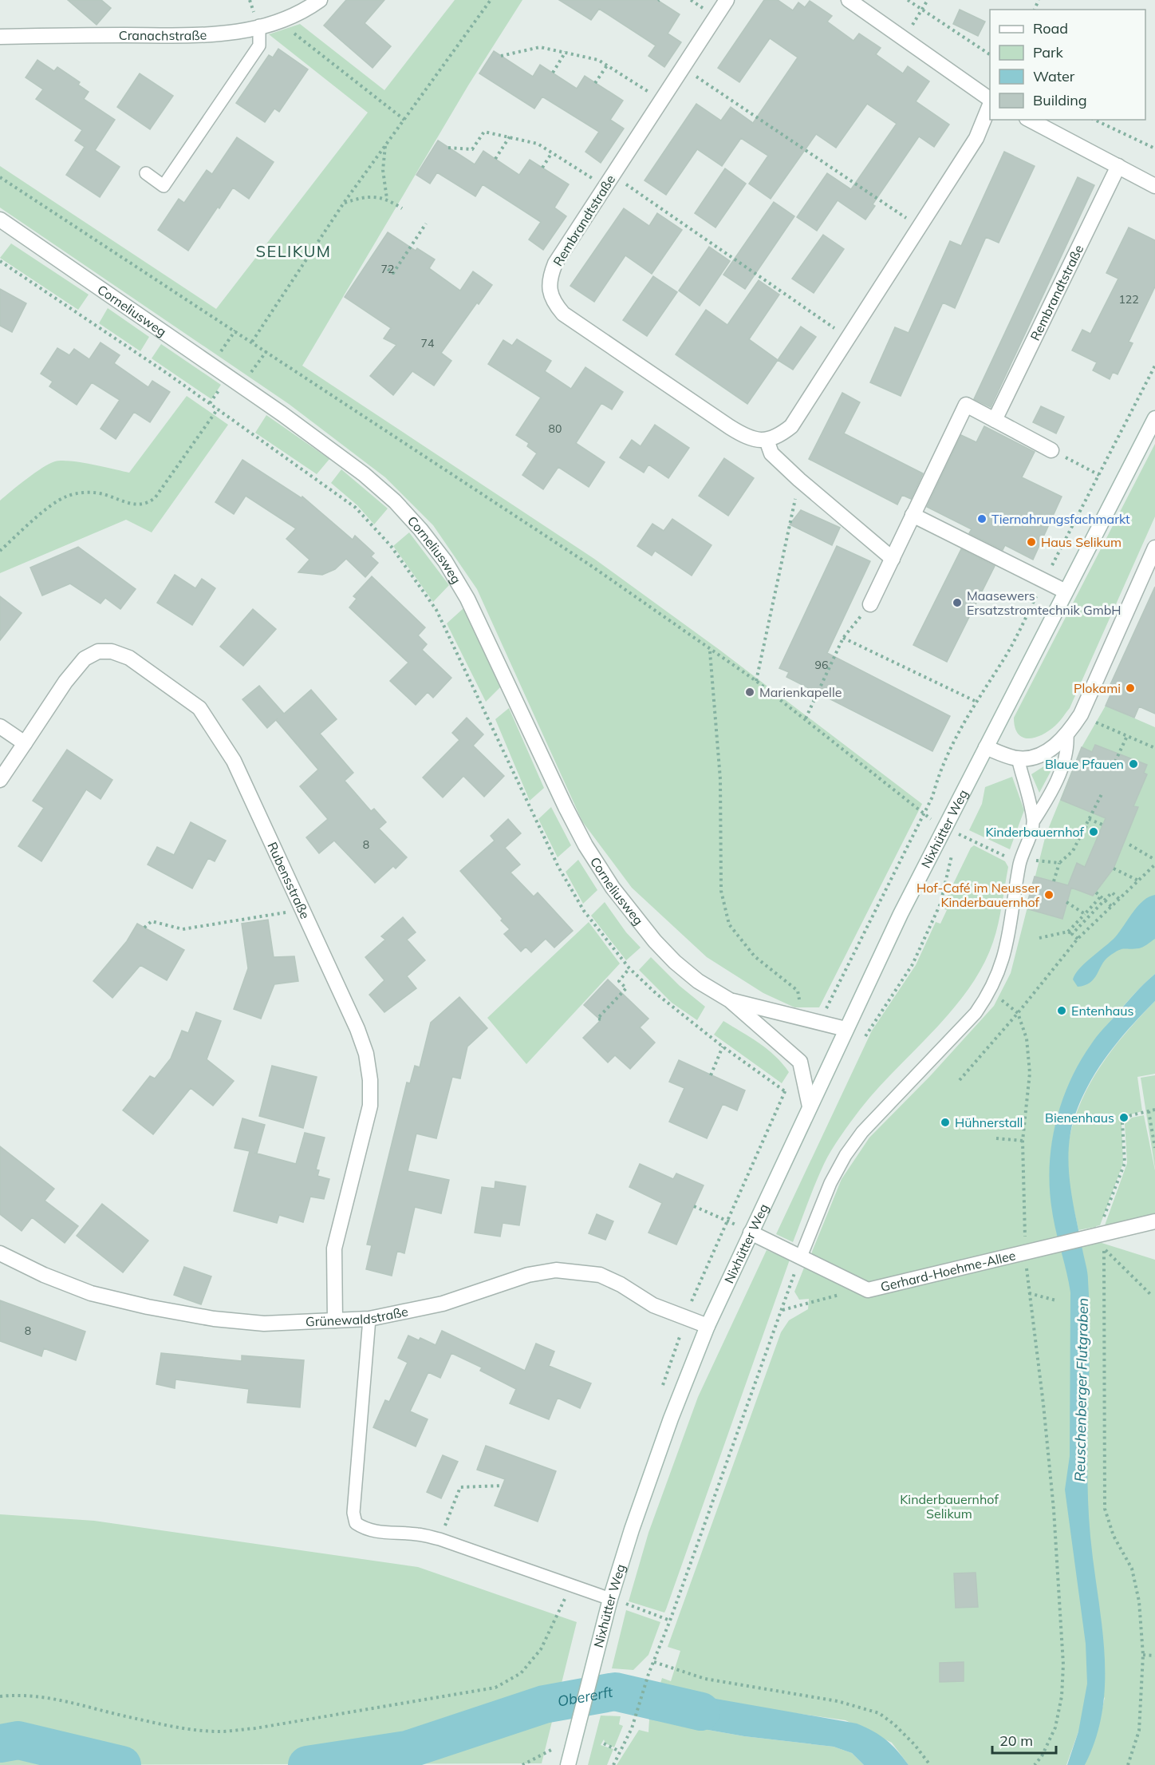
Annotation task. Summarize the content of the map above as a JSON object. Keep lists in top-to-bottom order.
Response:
{
  "streets": {
    "street": [
      "Cranachstraße",
      "Rembrandtstraße",
      "Corneliusweg",
      "Nixhütter Weg",
      "Rubensstraße",
      "Gerhard-Hoehme-Allee",
      "Grünewaldstraße"
    ]
  },
  "crossings": [
    ["Corneliusweg", "Nixhütter Weg"],
    ["Nixhütter Weg", "Gerhard-Hoehme-Allee"],
    ["Nixhütter Weg", "Grünewaldstraße"],
    ["Rubensstraße", "Grünewaldstraße"]
  ],
  "districts": ["SELIKUM"],
  "water": ["Reuschenberger Flutgraben", "Obererft"],
  "parks": ["Kinderbauernhof Selikum"],
  "places": [
    "Tiernahrungsfachmarkt",
    "Haus Selikum",
    "Maasewers Ersatzstromtechnik GmbH",
    "Plokami",
    "Marienkapelle",
    "Blaue Pfauen",
    "Kinderbauernhof",
    "Hof-Café im Neusser Kinderbauernhof",
    "Entenhaus",
    "Bienenhaus",
    "Hühnerstall"
  ],
  "house_numbers": [
    "72",
    "122",
    "74",
    "80",
    "96",
    "8",
    "8"
  ],
  "legend": [
    "Road",
    "Park",
    "Water",
    "Building"
  ],
  "scale_bar": "20 m"
}
